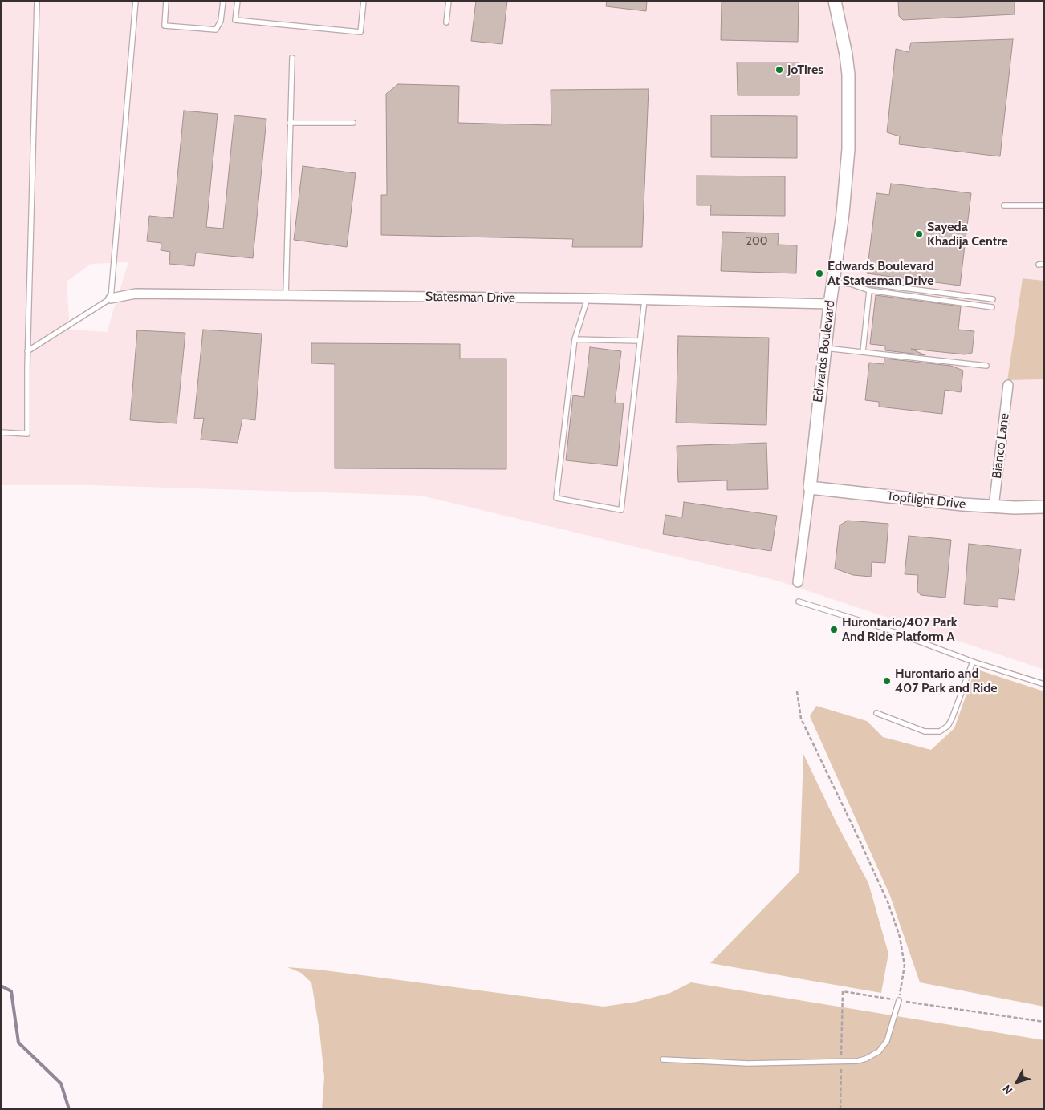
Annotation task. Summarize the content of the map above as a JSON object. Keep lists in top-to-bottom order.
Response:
{
  "streets": {
    "street": [
      "Statesman Drive",
      "Edwards Boulevard",
      "Bianco Lane",
      "Topflight Drive"
    ]
  },
  "crossings": [
    ["Statesman Drive", "Edwards Boulevard"],
    ["Edwards Boulevard", "Topflight Drive"],
    ["Bianco Lane", "Topflight Drive"]
  ],
  "places": [
    "JoTires",
    "Sayeda Khadija Centre",
    "Edwards Boulevard At Statesman Drive",
    "Hurontario/407 Park And Ride Platform A",
    "Hurontario and 407 Park and Ride"
  ],
  "house_numbers": ["200"],
  "north": "bottom left"
}
